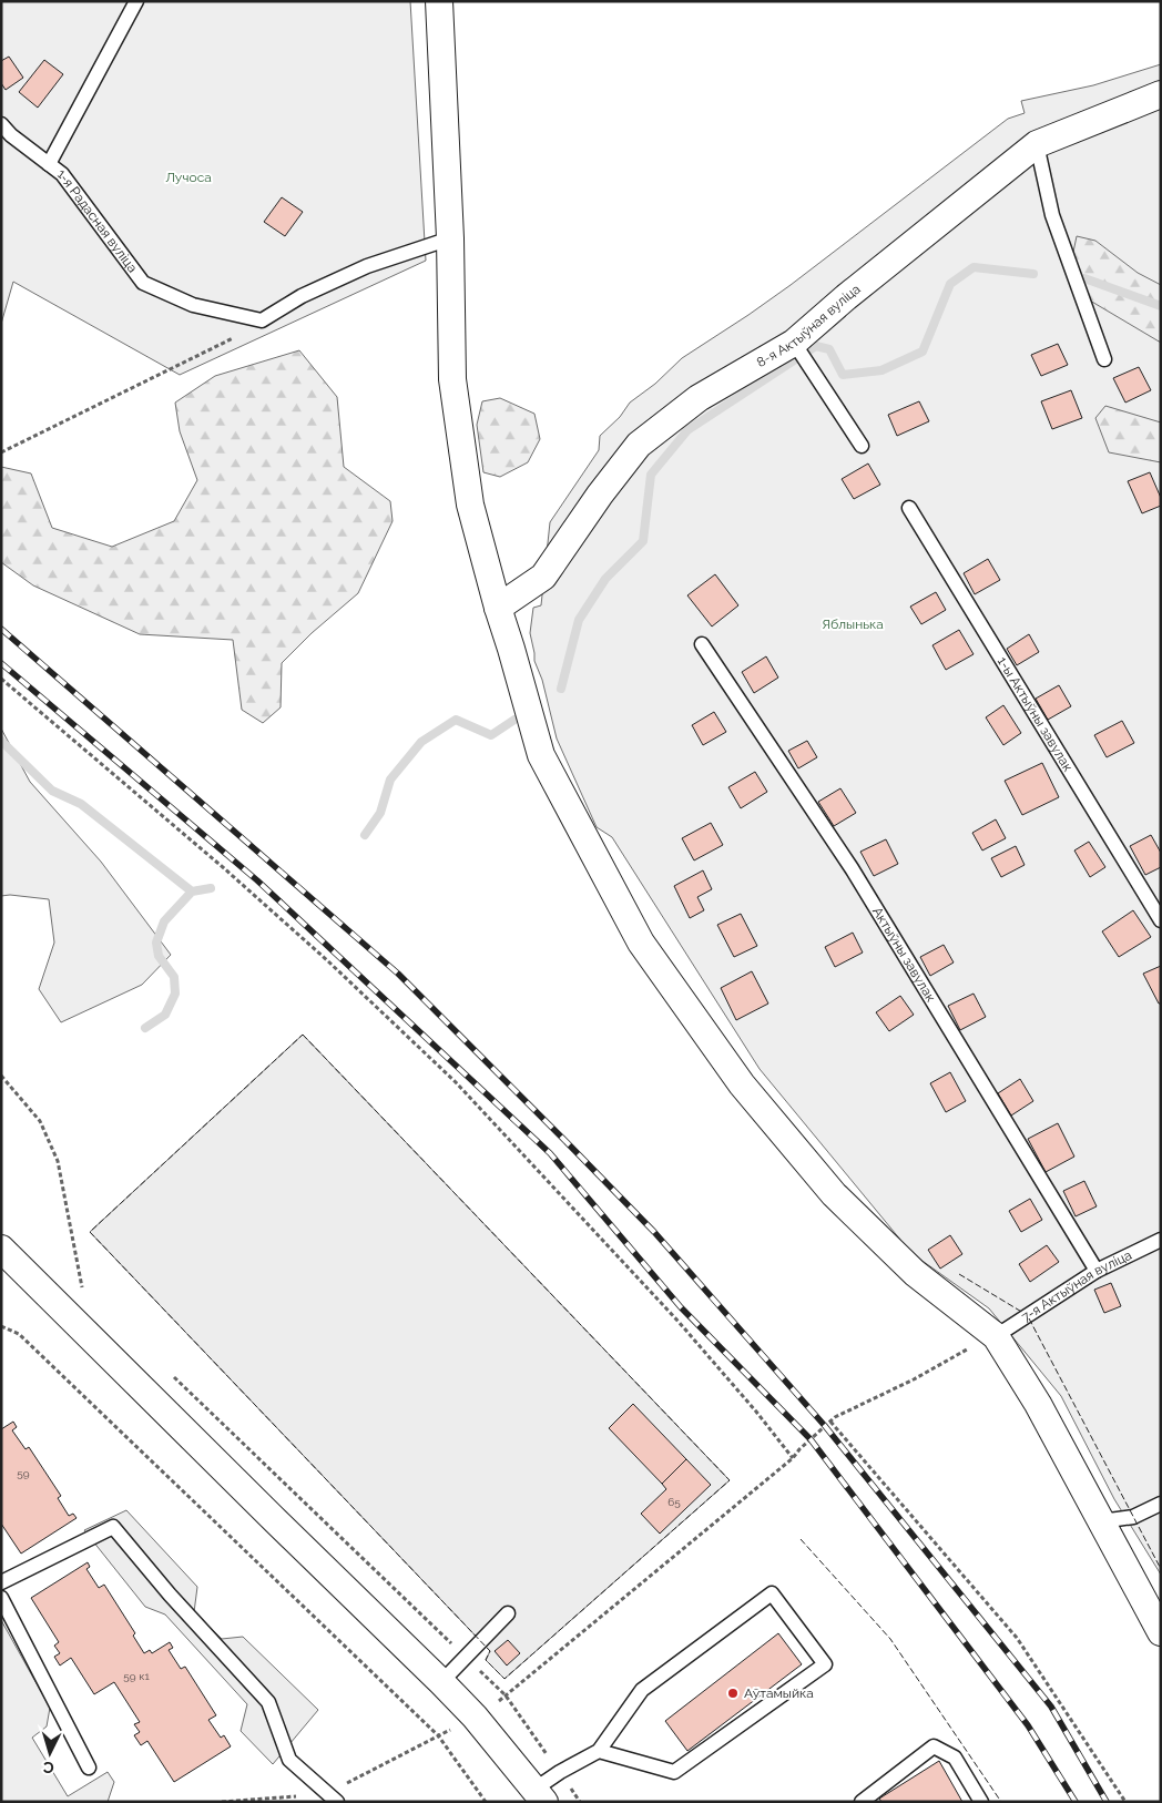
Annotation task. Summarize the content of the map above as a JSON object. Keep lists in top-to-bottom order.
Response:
{
  "streets": {
    "street": ["8-я Актыўная вуліца"],
    "lane": [
      "1-я Радасная вуліца",
      "1-ы Актыўны завулак",
      "Актыўны завулак",
      "7-я Актыўная вуліца"
    ]
  },
  "crossings": [
    ["Актыўны завулак", "7-я Актыўная вуліца"]
  ],
  "parks": ["Лучоса", "Яблынька"],
  "places": ["Аўтамыйка"],
  "house_numbers": ["59", "65", "59 к1"],
  "north": "bottom"
}
